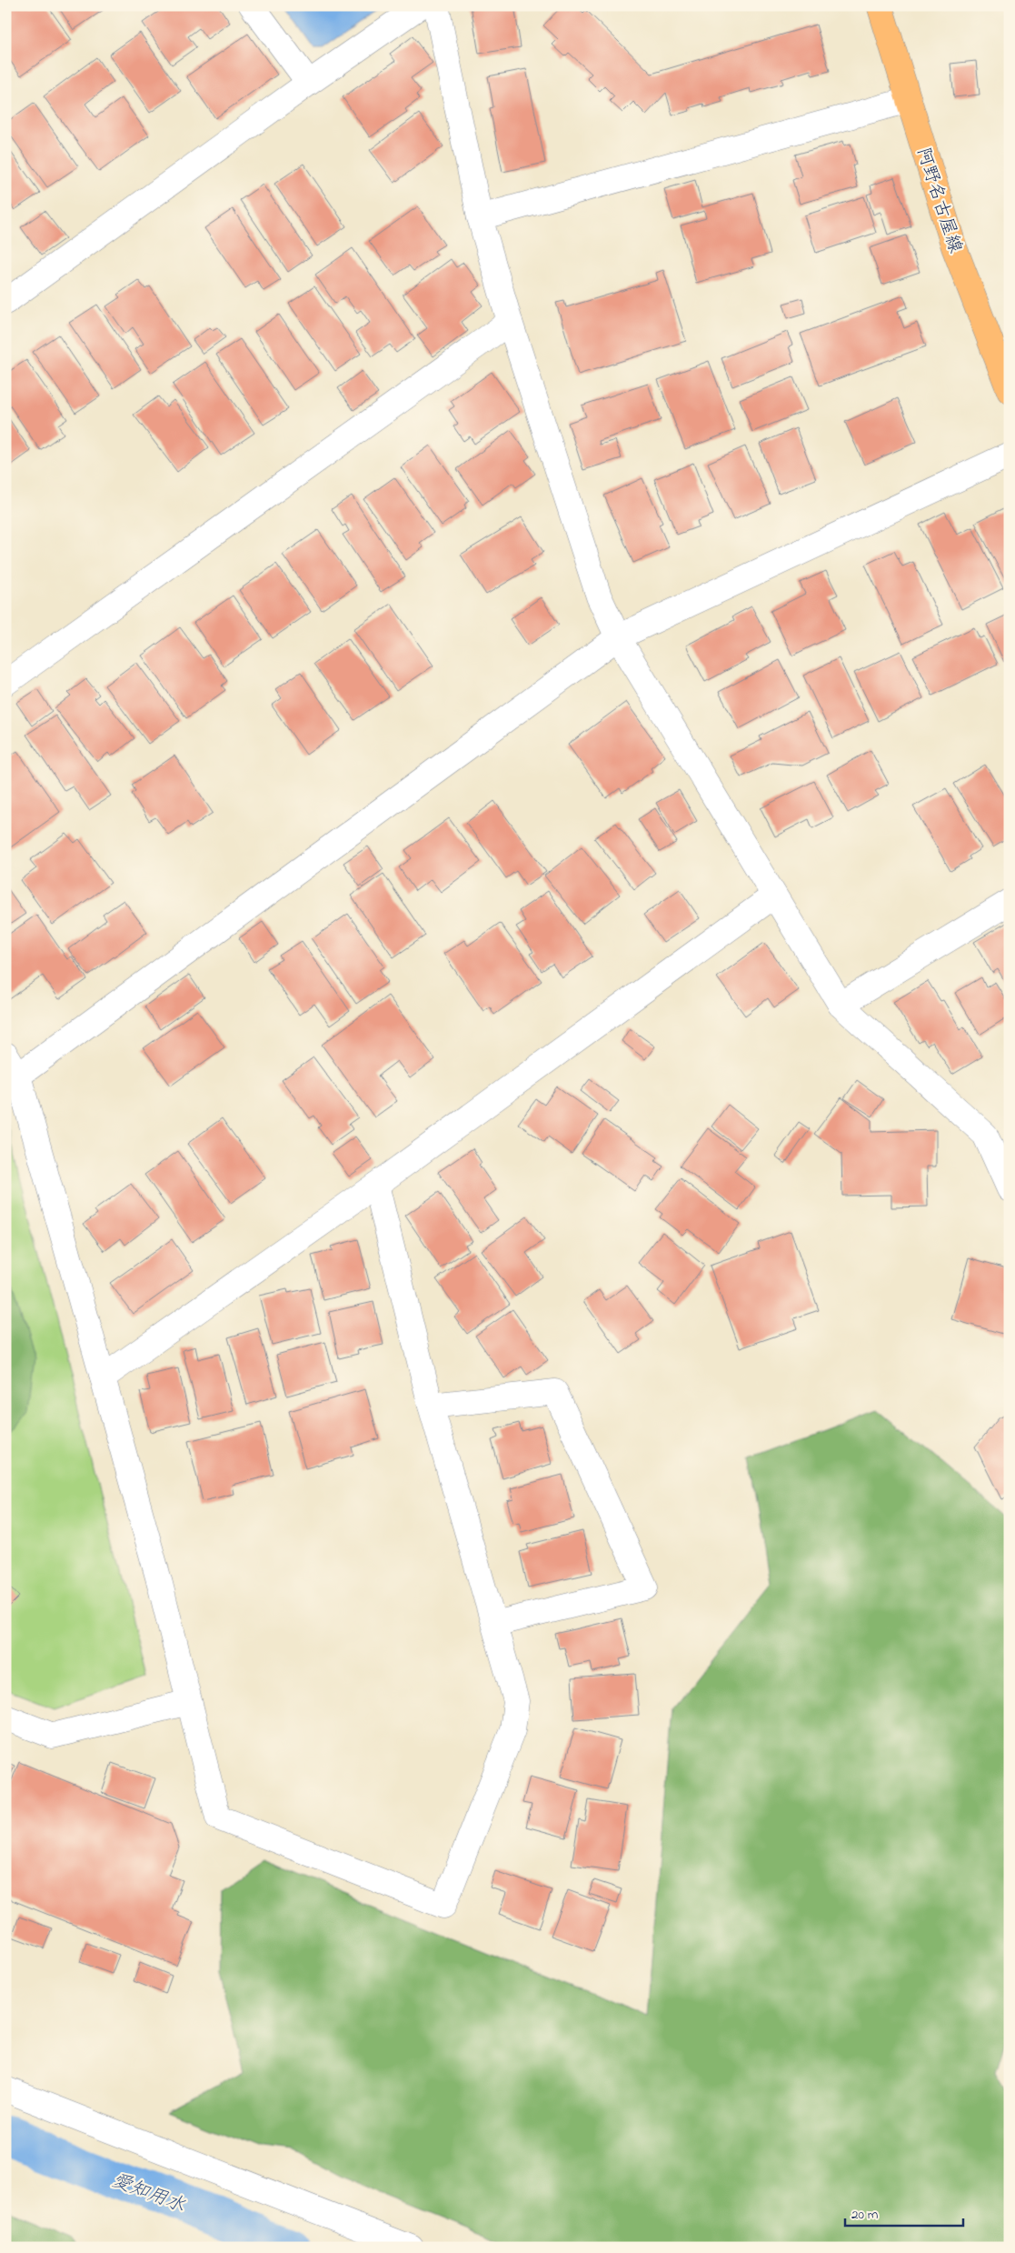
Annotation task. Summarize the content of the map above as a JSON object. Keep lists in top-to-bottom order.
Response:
{
  "streets": {
    "main road": ["阿野名古屋線"]
  },
  "water": ["愛知用水"],
  "scale_bar": "20 m"
}
